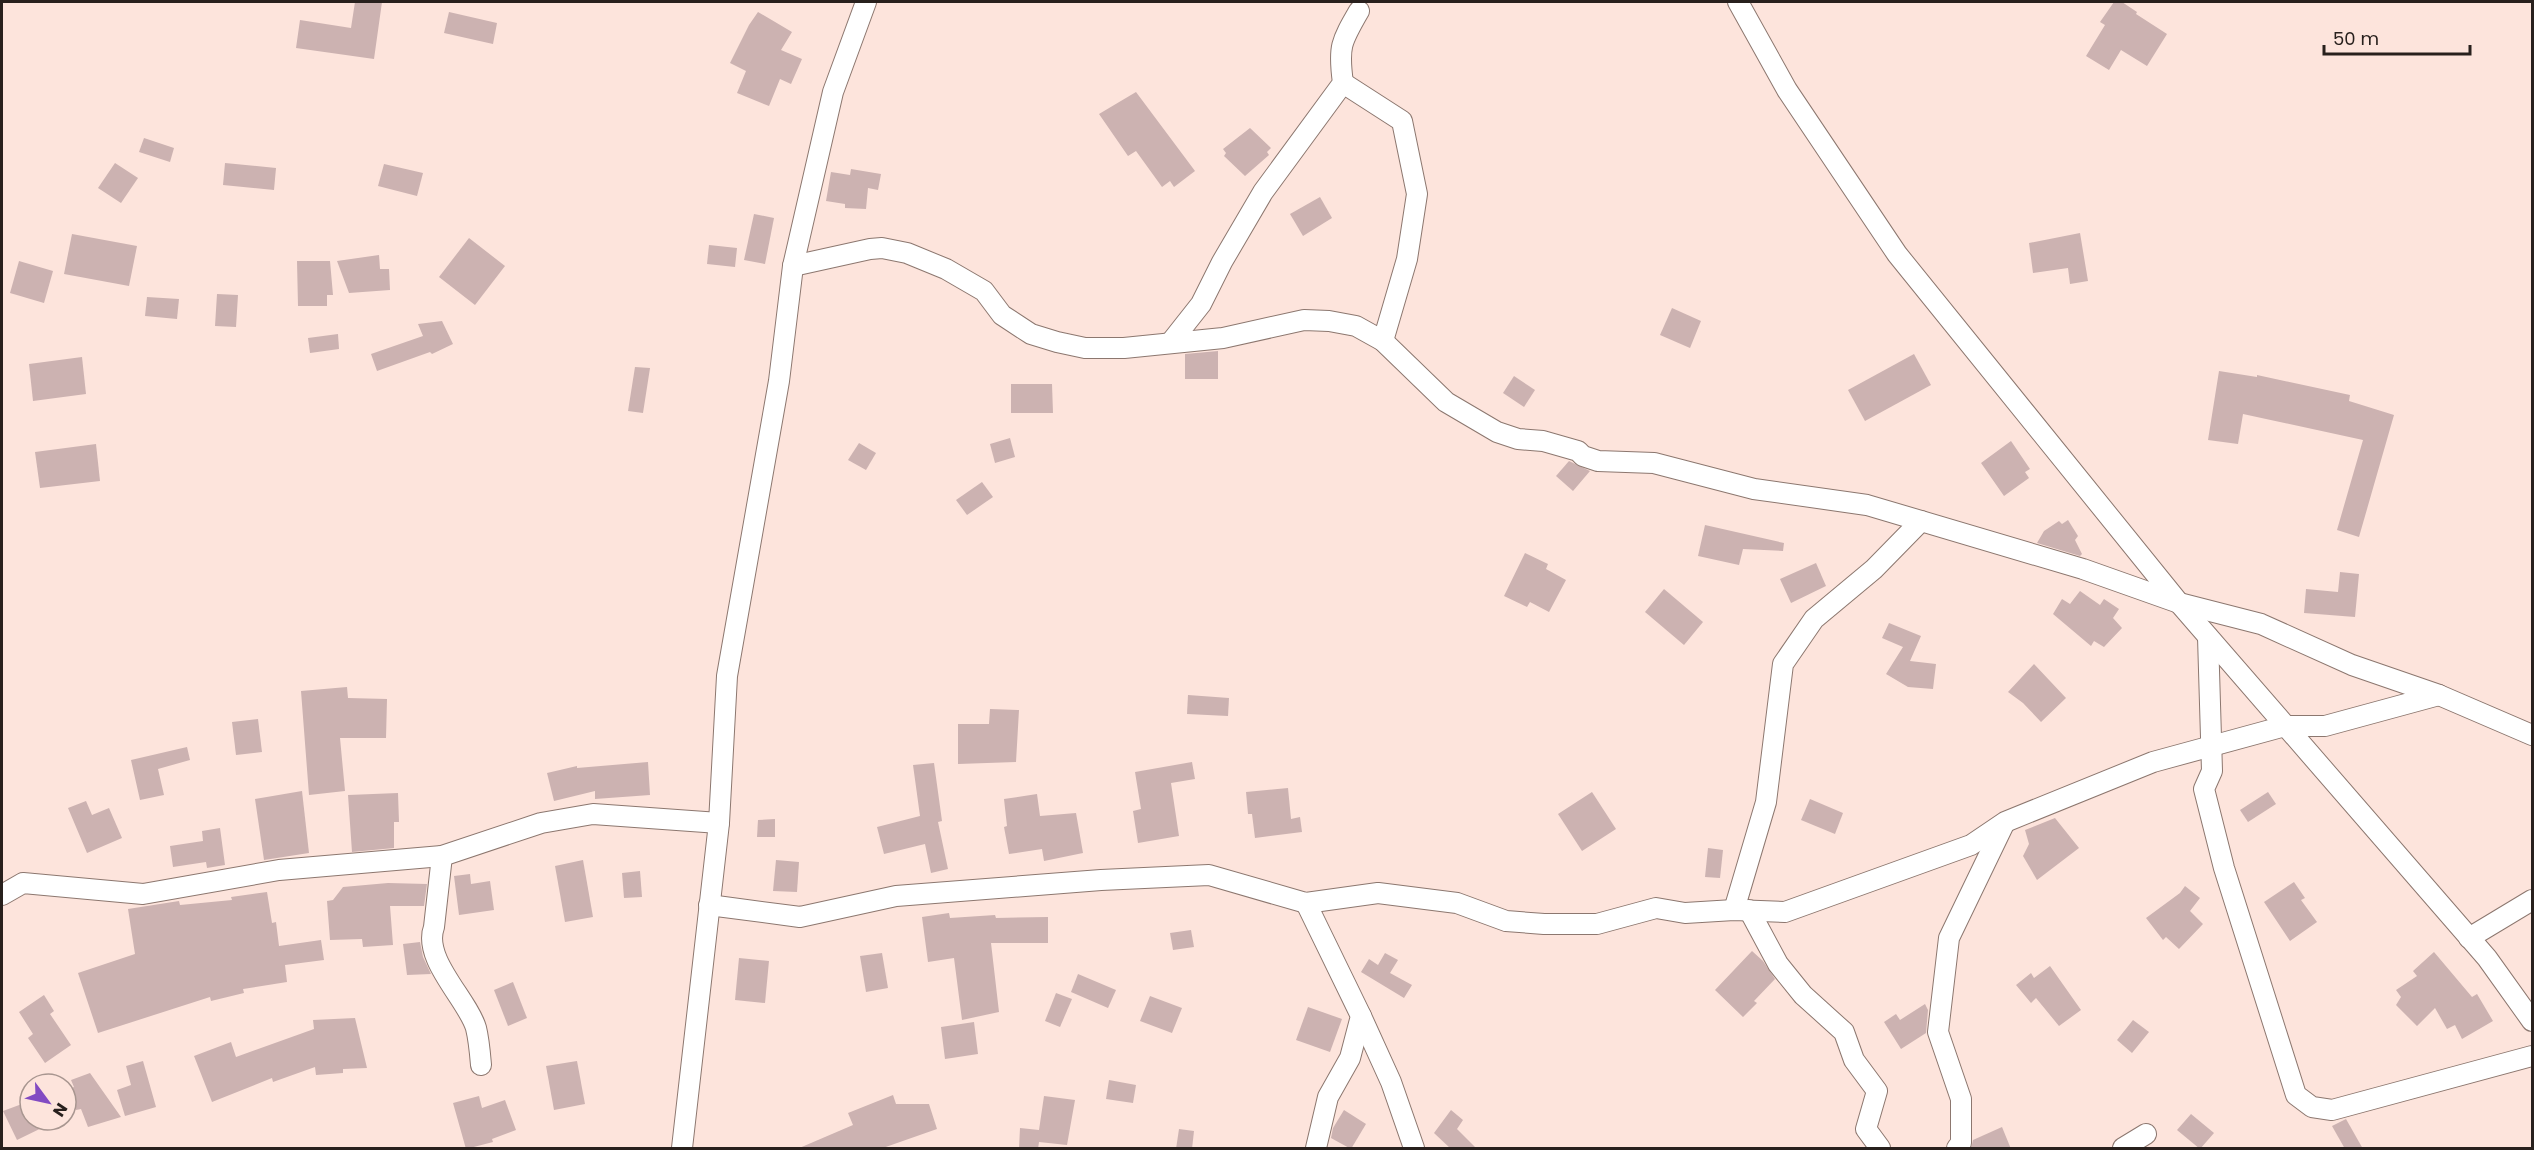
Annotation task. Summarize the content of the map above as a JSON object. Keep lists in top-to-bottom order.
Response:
{
  "scale_bar": "50 m",
  "north": "bottom right"
}
